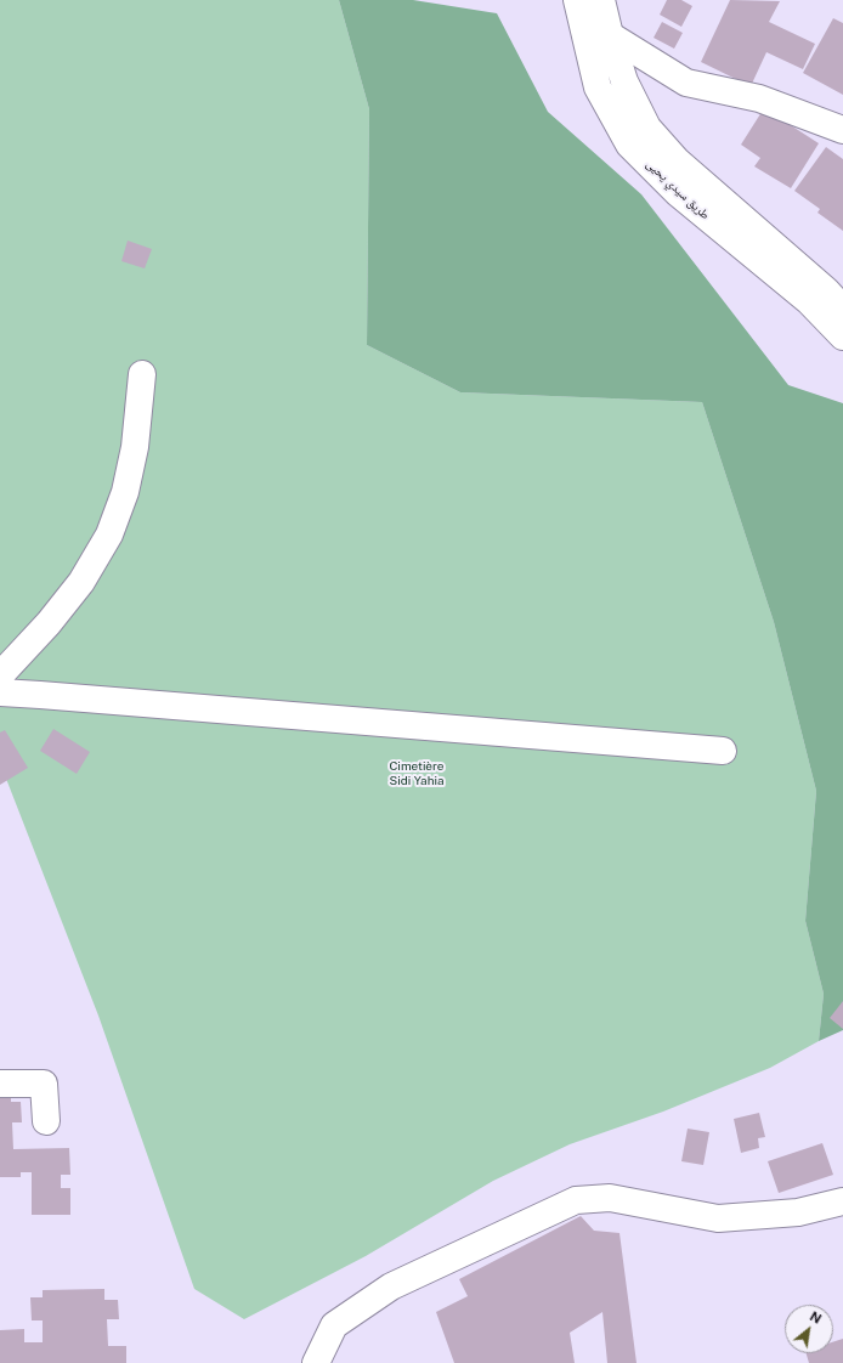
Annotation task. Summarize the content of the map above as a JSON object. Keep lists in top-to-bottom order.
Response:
{
  "streets": {
    "street": ["طريق سيدي يحيى"]
  },
  "parks": ["Cimetière Sidi Yahia"],
  "north": "top right"
}
